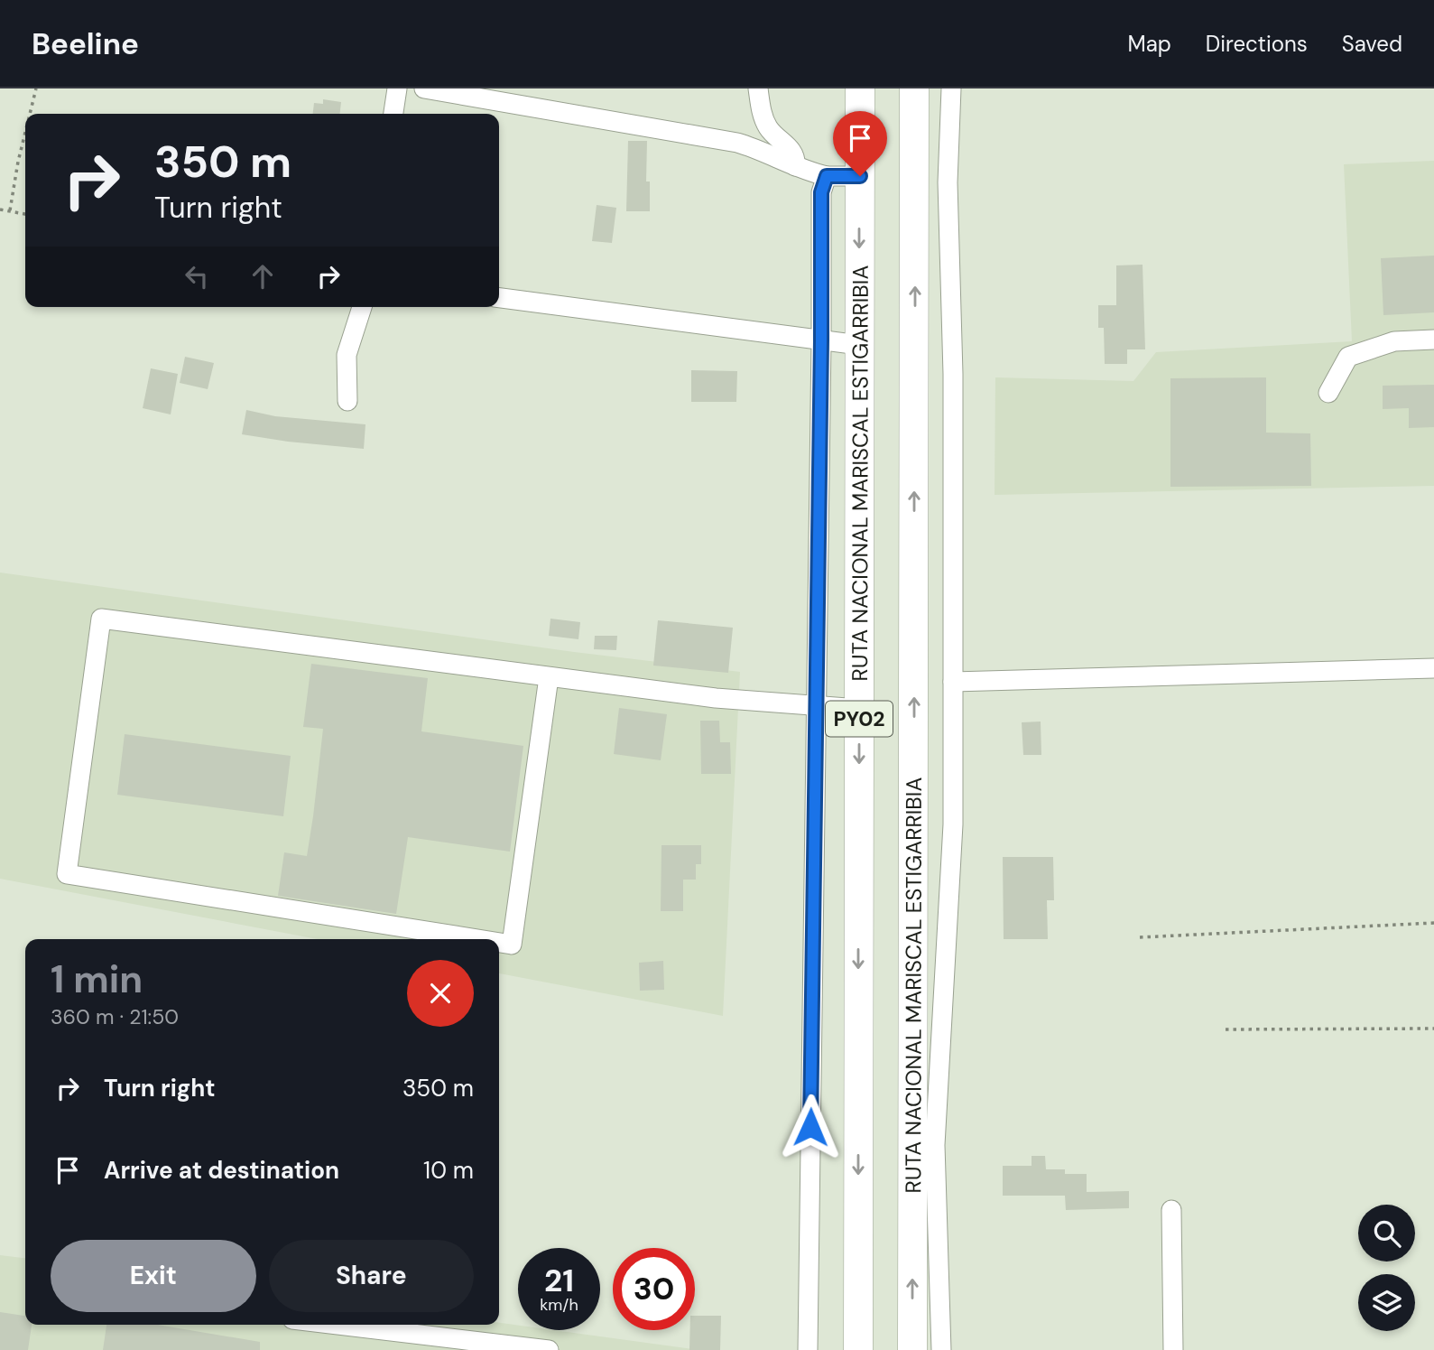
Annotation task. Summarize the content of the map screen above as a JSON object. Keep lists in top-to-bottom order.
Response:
{
  "streets": {
    "highway": ["RUTA NACIONAL MARISCAL ESTIGARRIBIA", "PY02"]
  },
  "page": {
    "header": "Beeline",
    "nav": ["Map", "Directions", "Saved"],
    "turn": ["350 m", "Turn right"],
    "heading": ["1 min", "360 m · 21:50"],
    "list": [
      {
        "name": "Turn right",
        "value": "350 m"
      },
      {
        "name": "Arrive at destination",
        "value": "10 m"
      }
    ],
    "buttons": ["Exit", "Share"],
    "speed": "21 km/h",
    "limit": "30"
  }
}
